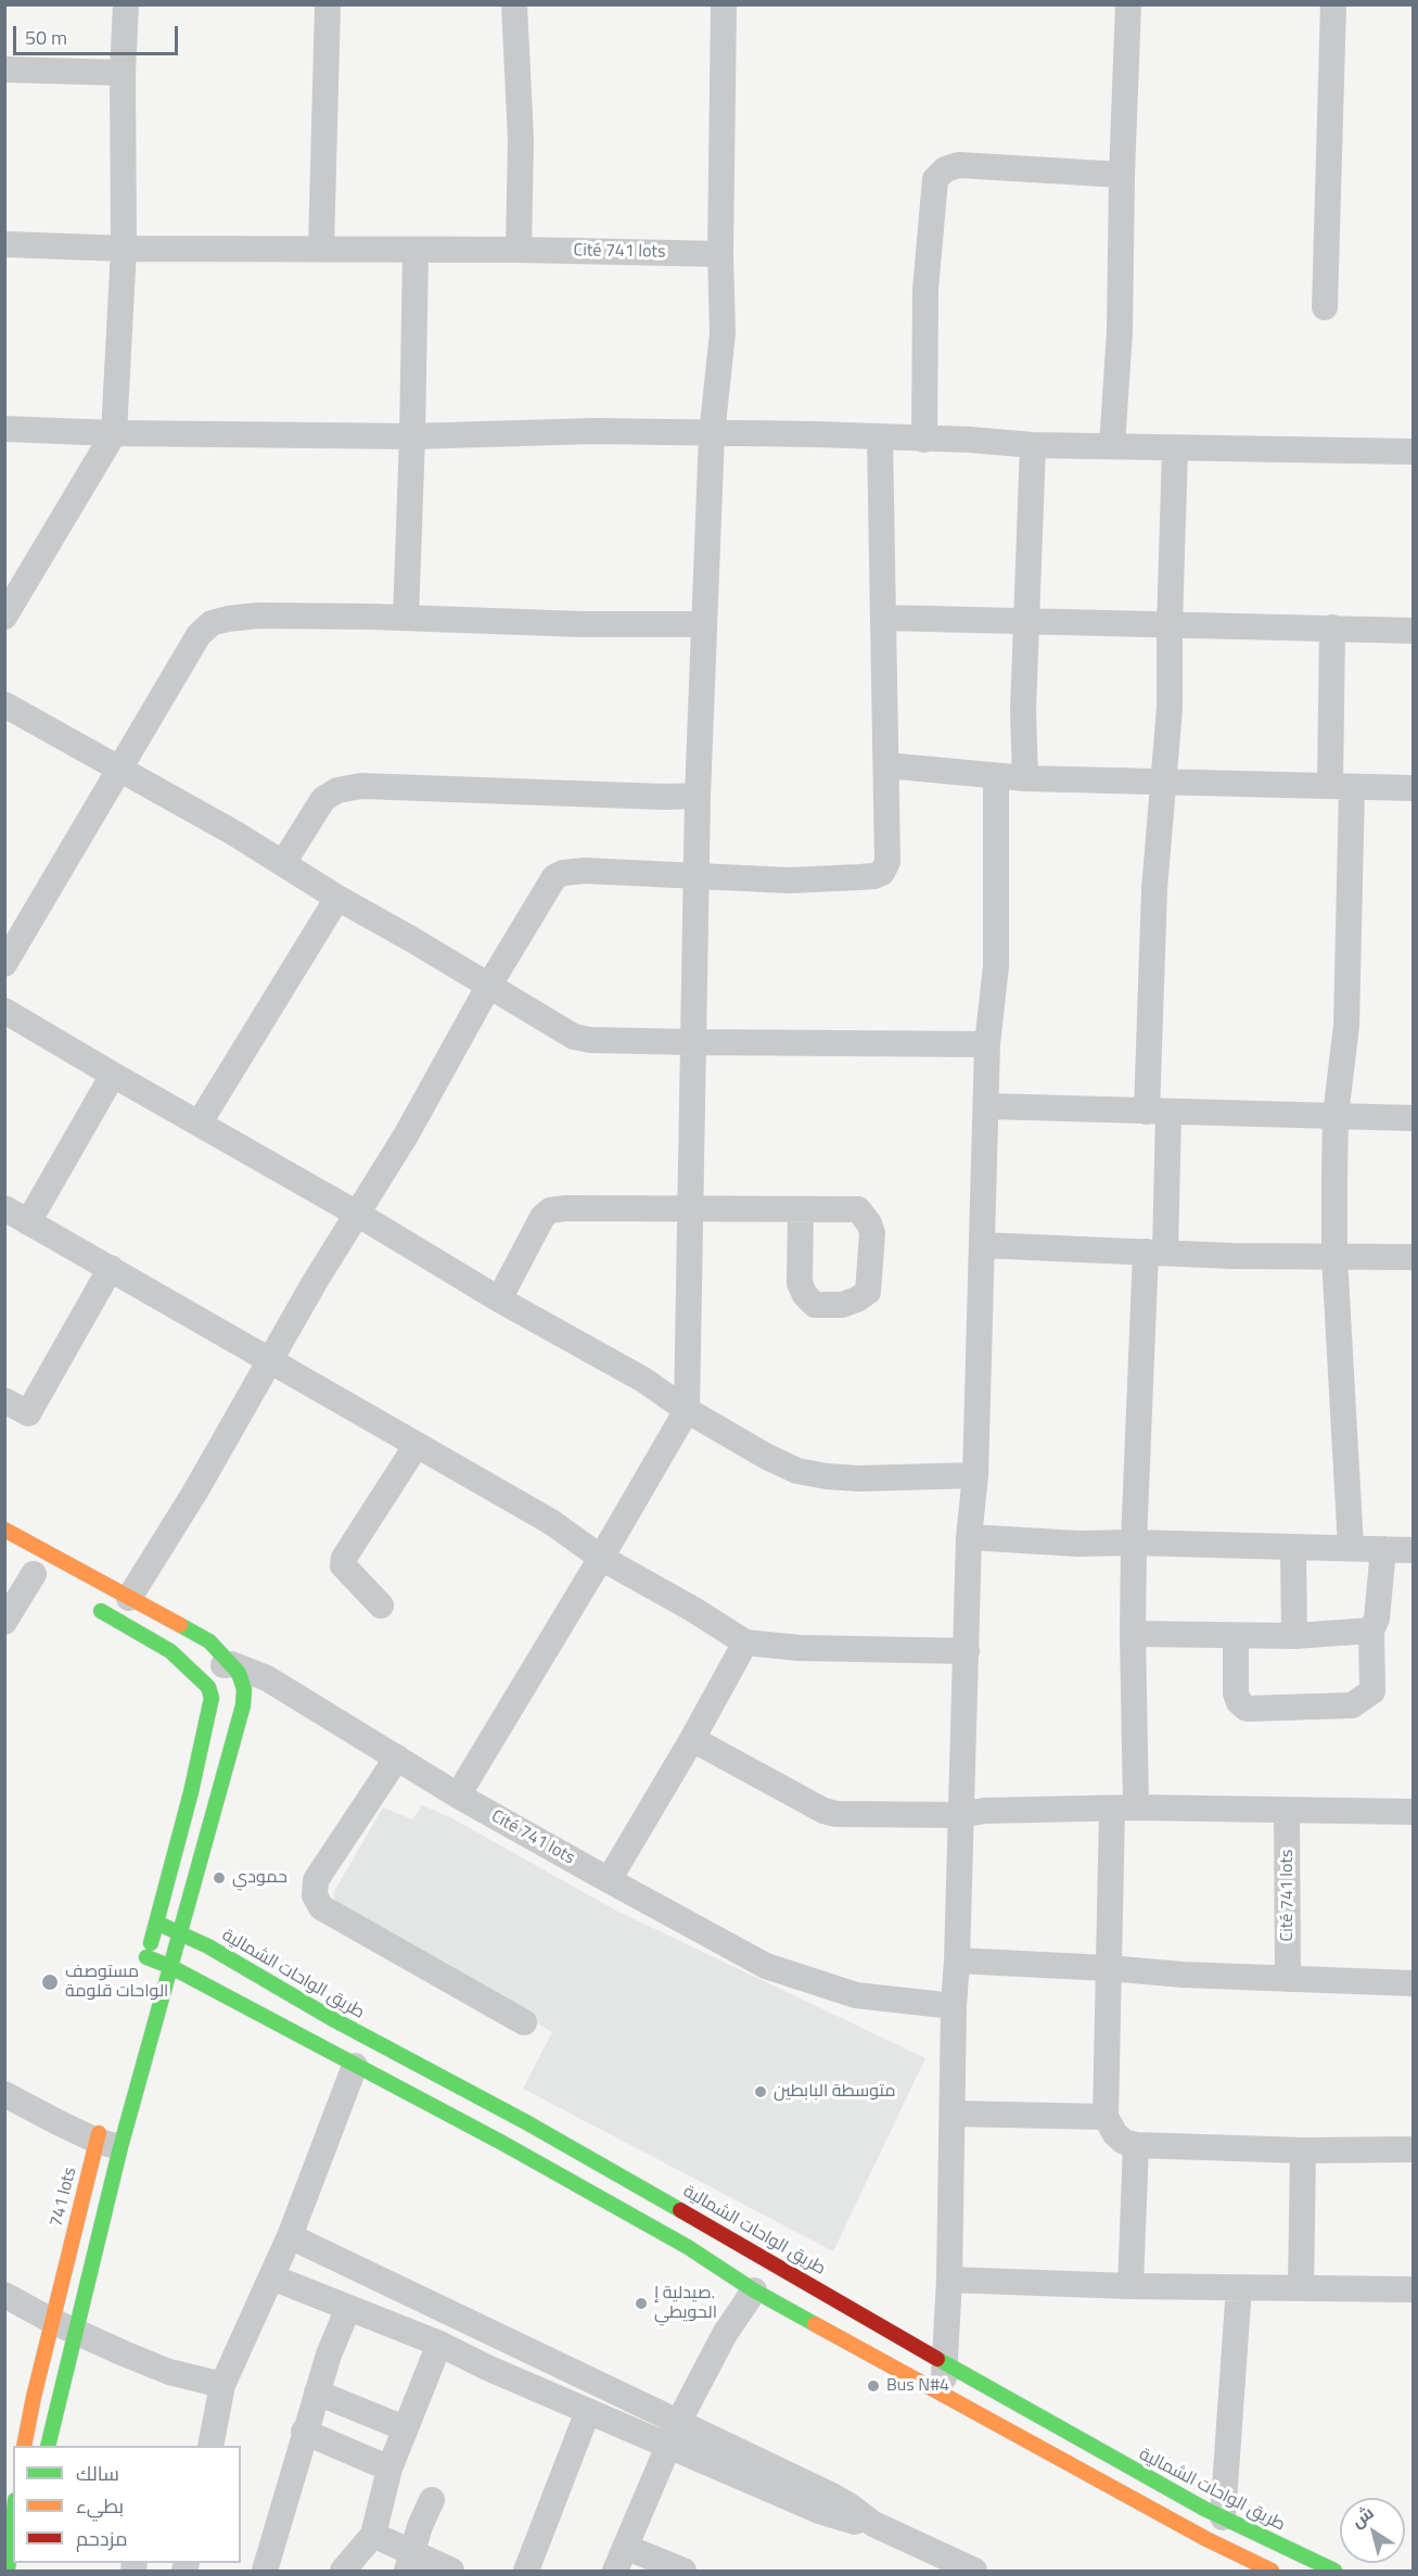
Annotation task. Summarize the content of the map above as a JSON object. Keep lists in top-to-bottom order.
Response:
{
  "streets": {
    "main road": ["طريق الواحات الشمالية", "741 lots"],
    "street": ["Cité 741 lots"]
  },
  "places": [
    "حمودي",
    "مستوصف الواحات قلومة",
    "متوسطة البابطين",
    "صيدلية إ. الحويطي",
    "Bus N#4"
  ],
  "legend": ["سالك", "بطيء", "مزدحم"],
  "scale_bar": "50 m",
  "north": "top left"
}
